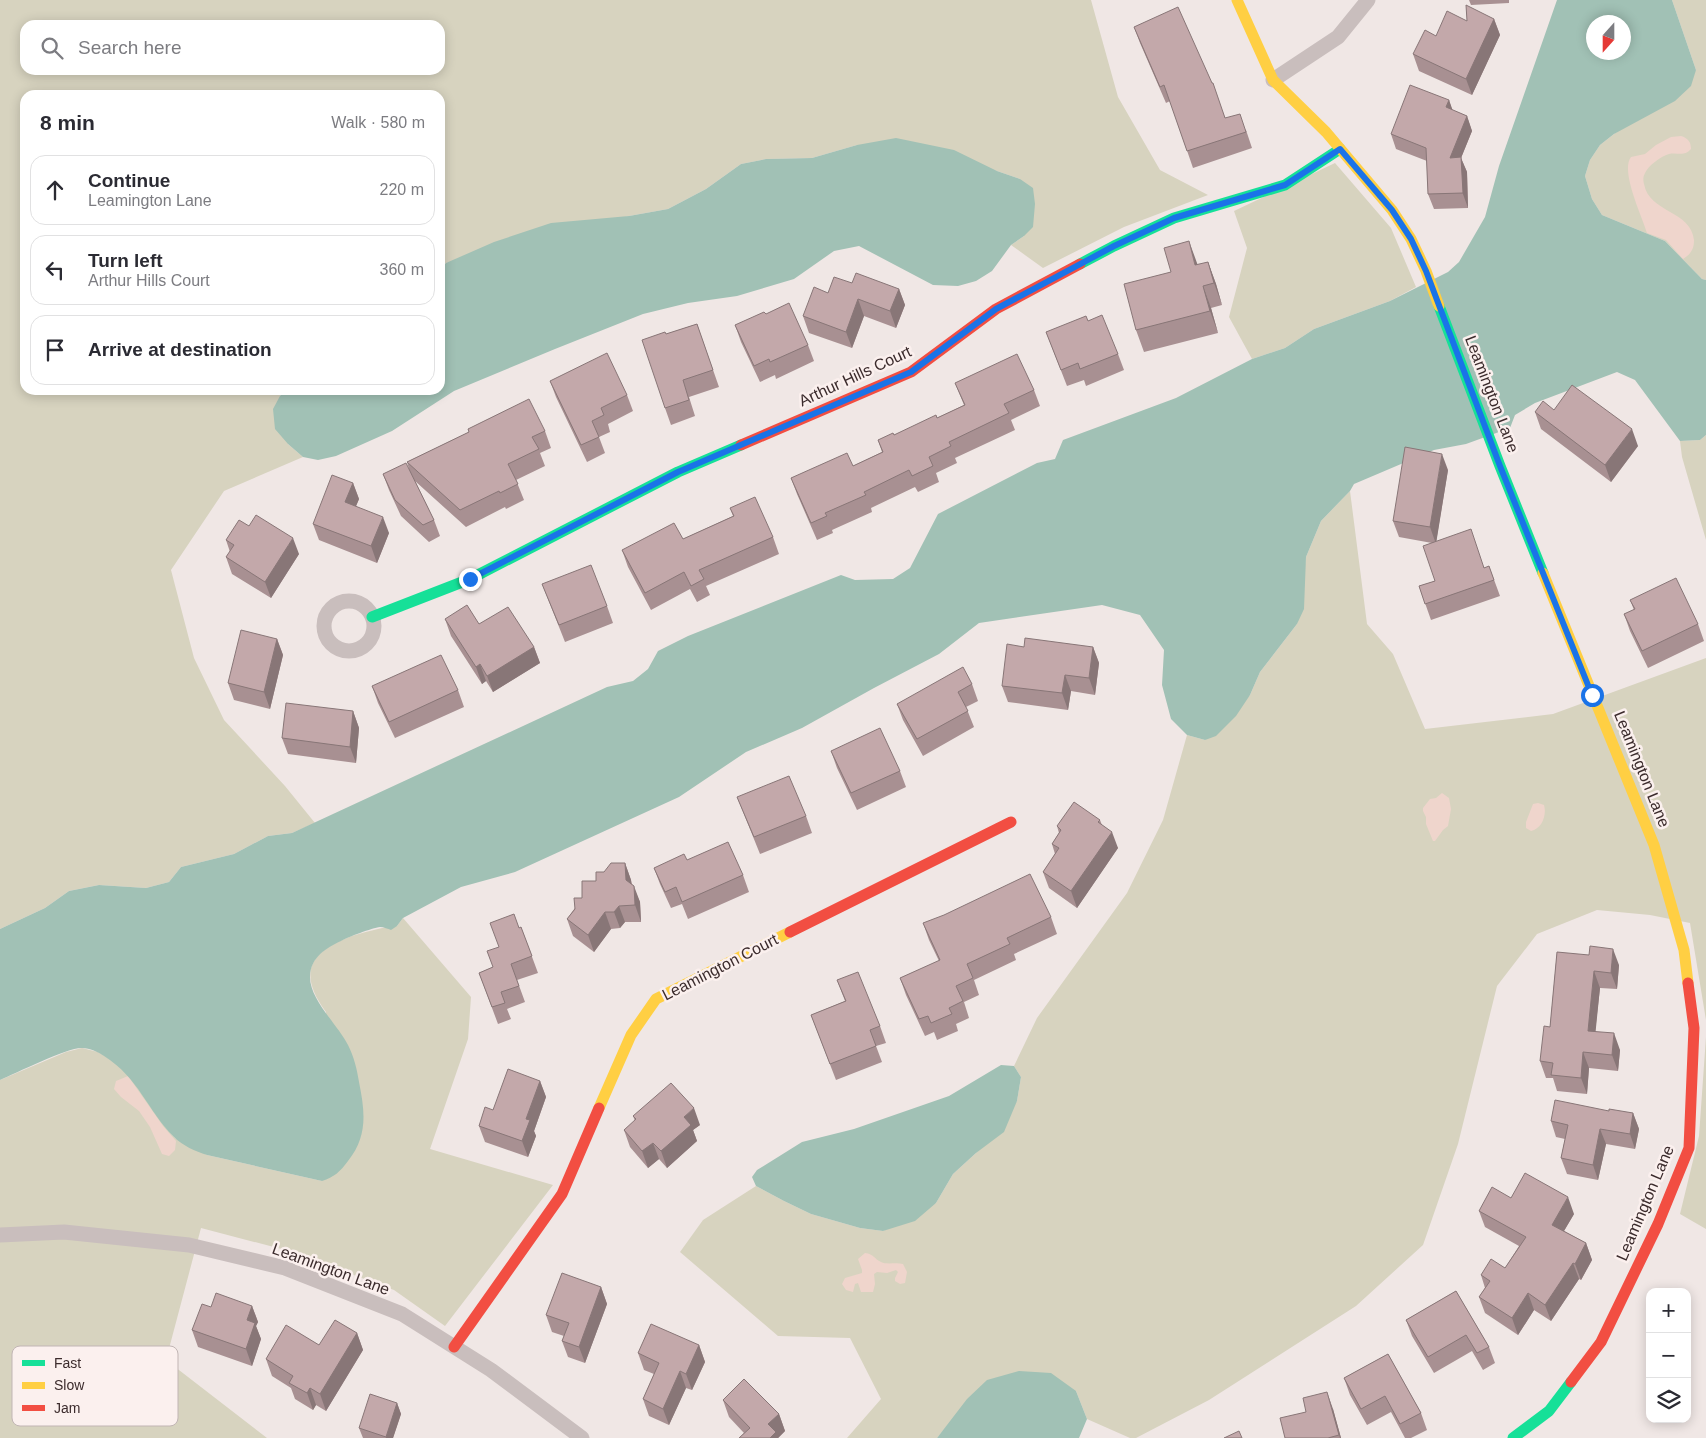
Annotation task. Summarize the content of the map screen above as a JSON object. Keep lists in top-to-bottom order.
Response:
{
  "streets": {
    "street": ["Arthur Hills Court", "Leamington Lane", "Leamington Court"]
  },
  "crossings": [
    ["Arthur Hills Court", "Leamington Lane"],
    ["Leamington Lane", "Leamington Court"]
  ],
  "legend": ["Fast", "Slow", "Jam"],
  "north": "bottom",
  "page": {
    "search": "Search here",
    "heading": ["8 min", "Walk · 580 m"],
    "list": [
      ["Continue", "Leamington Lane", "220 m"],
      ["Turn left", "Arthur Hills Court", "360 m"],
      "Arrive at destination"
    ],
    "map_buttons": ["+", "−"]
  }
}
